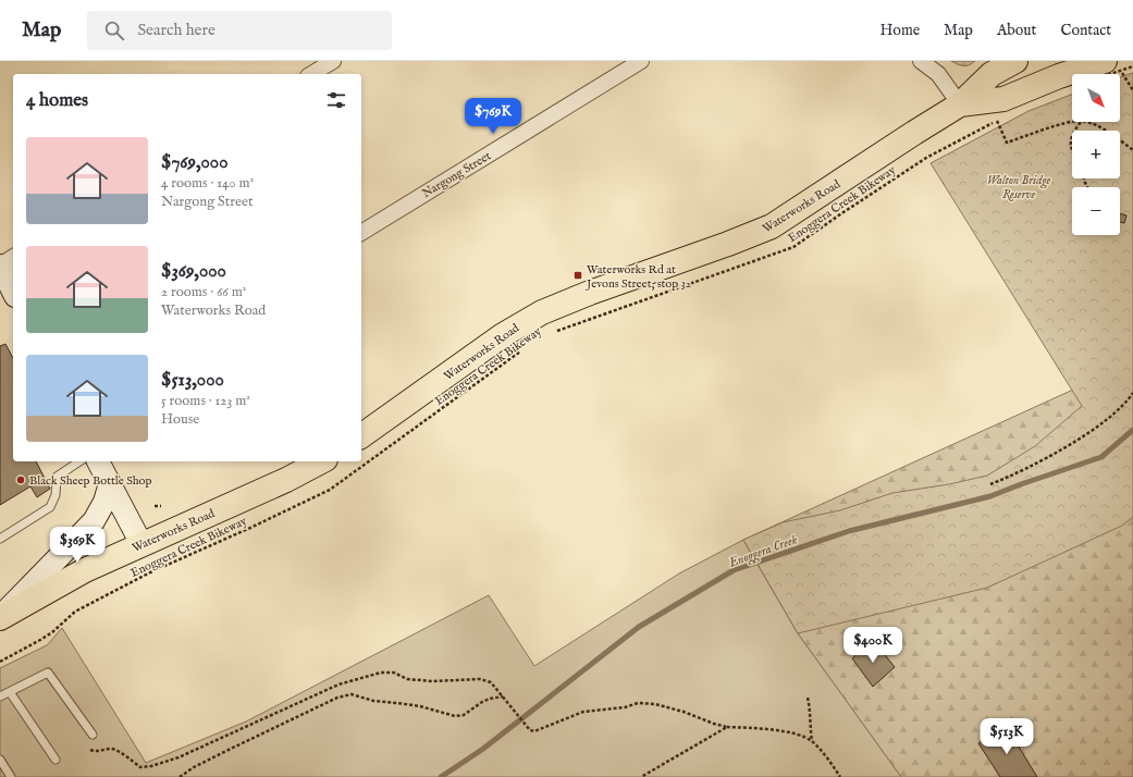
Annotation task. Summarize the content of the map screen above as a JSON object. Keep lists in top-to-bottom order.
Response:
{
  "streets": {
    "main road": ["Waterworks Road"],
    "street": ["Nargong Street"],
    "path": ["Enoggera Creek Bikeway"]
  },
  "water": ["Enoggera Creek"],
  "parks": ["Walton Bridge Reserve"],
  "places": {
    "transit": ["Waterworks Rd at Jevons Street, stop 32"],
    "other": ["Black Sheep Bottle Shop"]
  },
  "north": "bottom right",
  "page": {
    "header": "Map",
    "search": "Search here",
    "nav": [
      "Home",
      "Map",
      "About",
      "Contact"
    ],
    "map_buttons": ["+", "−"],
    "heading": "4 homes",
    "price": [
      "$769K",
      "$369K",
      "$400K",
      "$513K"
    ],
    "list": [
      {
        "name": "$769,000",
        "note": "4 rooms · 140 m² · Nargong Street"
      },
      {
        "name": "$369,000",
        "note": "2 rooms · 66 m² · Waterworks Road"
      },
      {
        "name": "$513,000",
        "note": "5 rooms · 123 m² · House"
      }
    ]
  }
}
